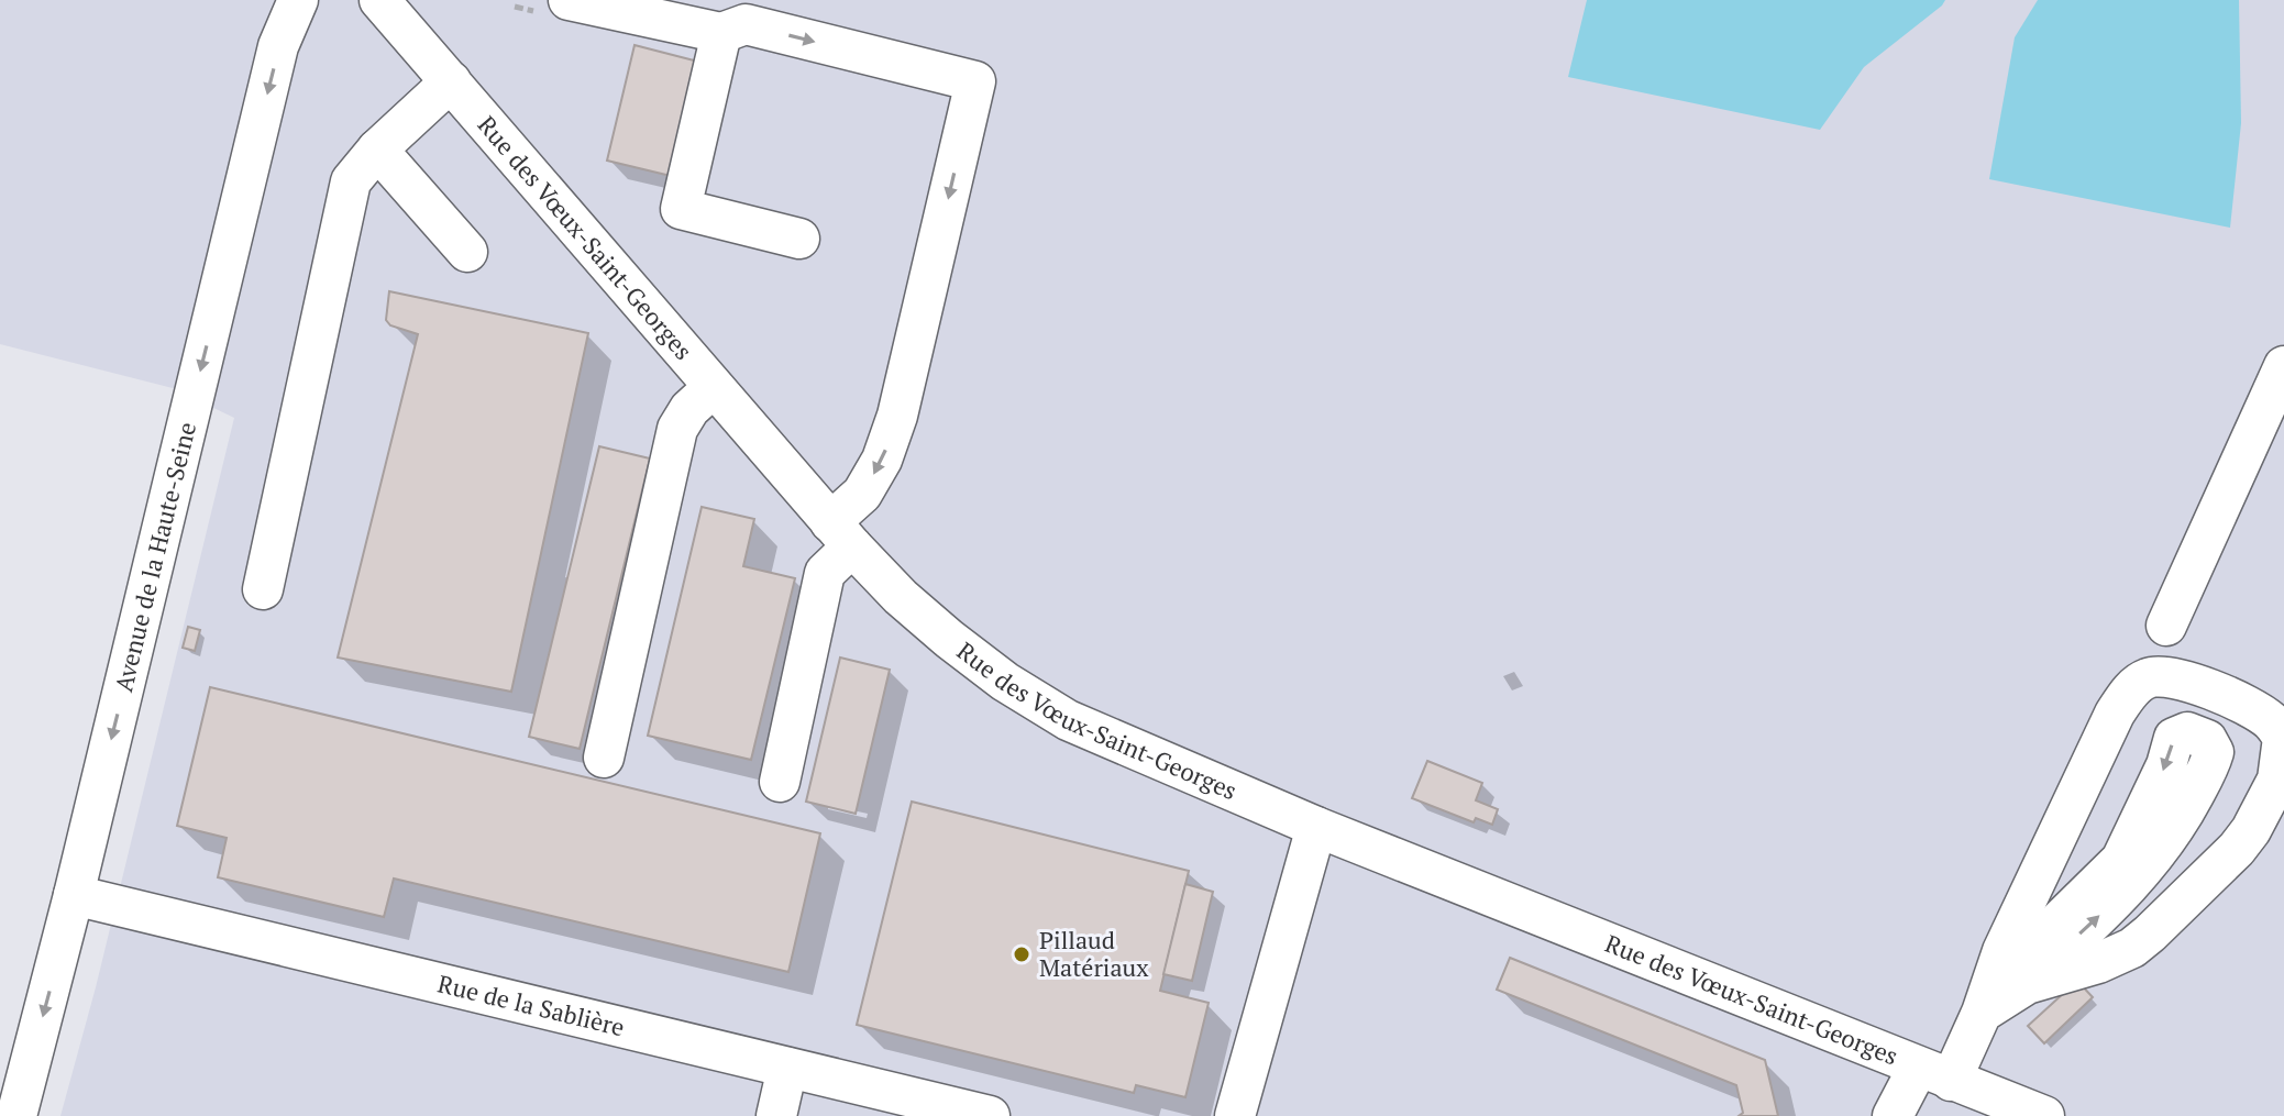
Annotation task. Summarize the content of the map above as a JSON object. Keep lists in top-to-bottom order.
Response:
{
  "streets": {
    "street": ["Rue des Vœux-Saint-Georges", "Avenue de la Haute-Seine", "Rue de la Sablière"]
  },
  "crossings": [
    ["Avenue de la Haute-Seine", "Rue de la Sablière"]
  ],
  "places": ["Pillaud Matériaux"]
}
